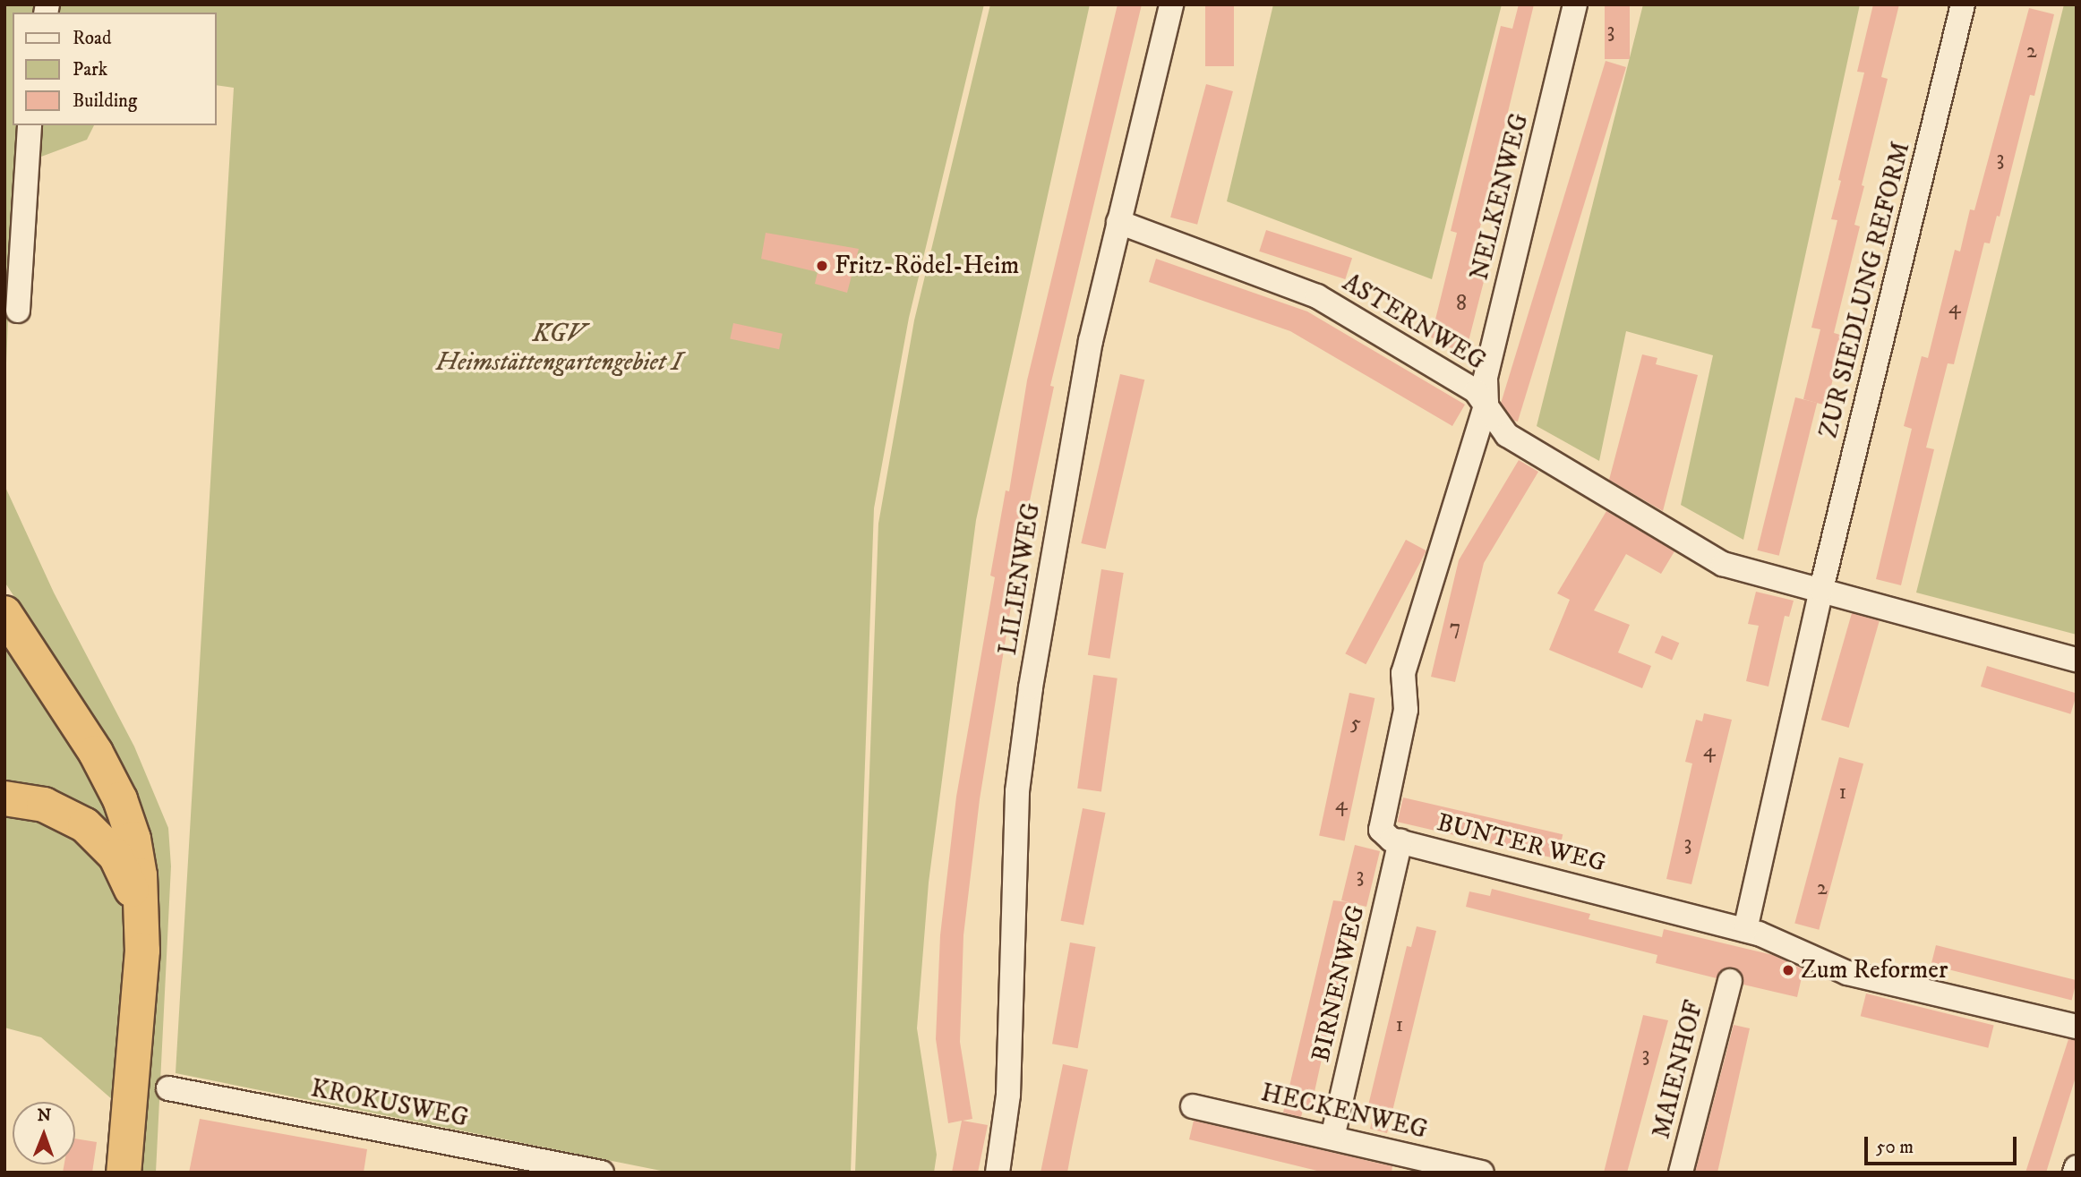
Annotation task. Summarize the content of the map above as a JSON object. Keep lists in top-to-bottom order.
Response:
{
  "streets": {
    "street": [
      "NELKENWEG",
      "ZUR SIEDLUNG REFORM",
      "ASTERNWEG",
      "LILIENWEG",
      "BUNTER WEG",
      "BIRNENWEG",
      "MAIENHOF",
      "KROKUSWEG",
      "HECKENWEG"
    ]
  },
  "crossings": [
    ["NELKENWEG", "ASTERNWEG"],
    ["NELKENWEG", "BUNTER WEG"],
    ["ZUR SIEDLUNG REFORM", "ASTERNWEG"],
    ["ZUR SIEDLUNG REFORM", "BUNTER WEG"],
    ["ASTERNWEG", "LILIENWEG"],
    ["ASTERNWEG", "BUNTER WEG"],
    ["BUNTER WEG", "BIRNENWEG"],
    ["BIRNENWEG", "HECKENWEG"]
  ],
  "parks": ["KGV Heimstättengartengebiet I"],
  "places": ["Fritz-Rödel-Heim", "Zum Reformer"],
  "house_numbers": [
    "3",
    "2",
    "3",
    "8",
    "4",
    "7",
    "5",
    "4",
    "1",
    "4",
    "3",
    "3",
    "2",
    "1",
    "3"
  ],
  "legend": ["Road", "Park", "Building"],
  "scale_bar": "50 m",
  "north": "top"
}
